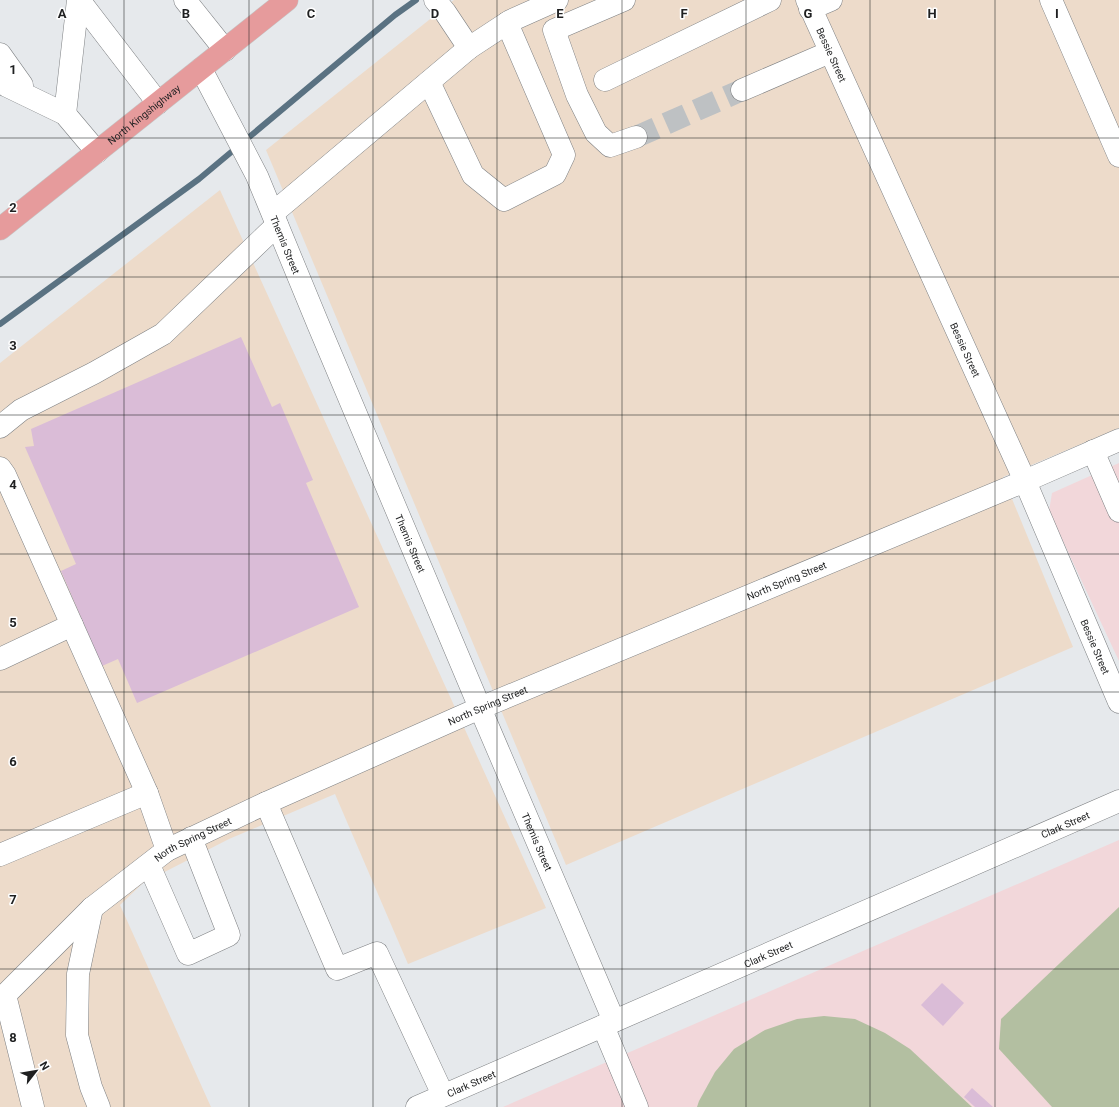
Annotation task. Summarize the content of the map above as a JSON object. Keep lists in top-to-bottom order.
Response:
{
  "streets": {
    "main road": ["North Kingshighway"],
    "street": [
      "Bessie Street",
      "Themis Street",
      "North Spring Street",
      "Clark Street"
    ]
  },
  "crossings": [
    ["Bessie Street", "North Spring Street"],
    ["North Kingshighway", "Themis Street"],
    ["Themis Street", "North Spring Street"],
    ["Themis Street", "Clark Street"]
  ],
  "north": "top right",
  "grid": {
    "columns": [
      "A",
      "B",
      "C",
      "D",
      "E",
      "F",
      "G",
      "H",
      "I"
    ],
    "rows": [
      "1",
      "2",
      "3",
      "4",
      "5",
      "6",
      "7",
      "8"
    ]
  }
}
